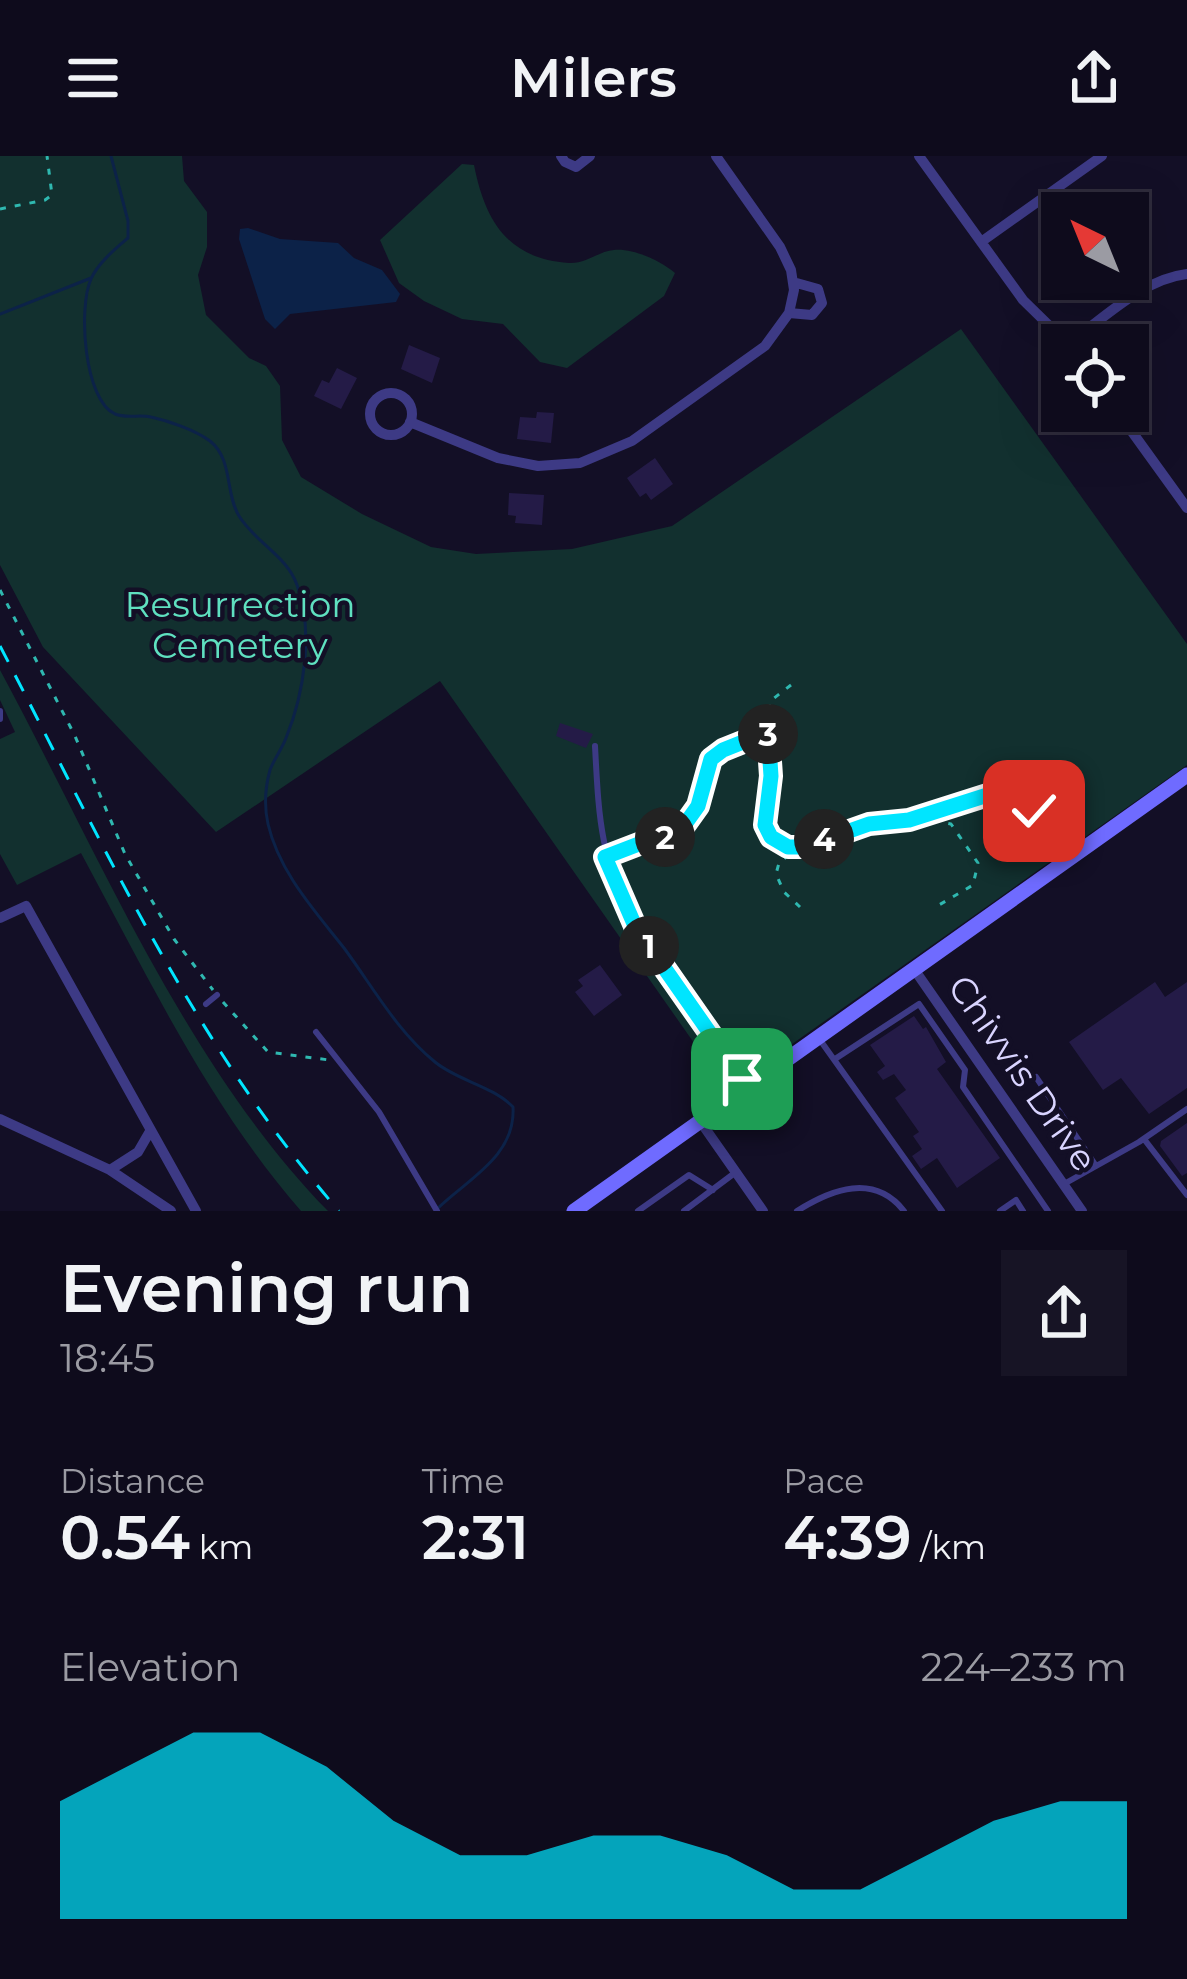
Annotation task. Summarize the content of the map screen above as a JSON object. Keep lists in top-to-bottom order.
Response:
{
  "streets": {
    "street": ["Chivvis Drive"]
  },
  "parks": ["Resurrection Cemetery"],
  "north": "top left",
  "page": {
    "header": "Milers",
    "pins": [
      "3",
      "2",
      "4",
      "1"
    ],
    "heading": ["Evening run", "18:45"],
    "stats": [
      ["Distance", "0.54 km"],
      ["Time", "2:31"],
      ["Pace", "4:39 /km"]
    ],
    "chart": ["Elevation", "224–233 m"]
  }
}
